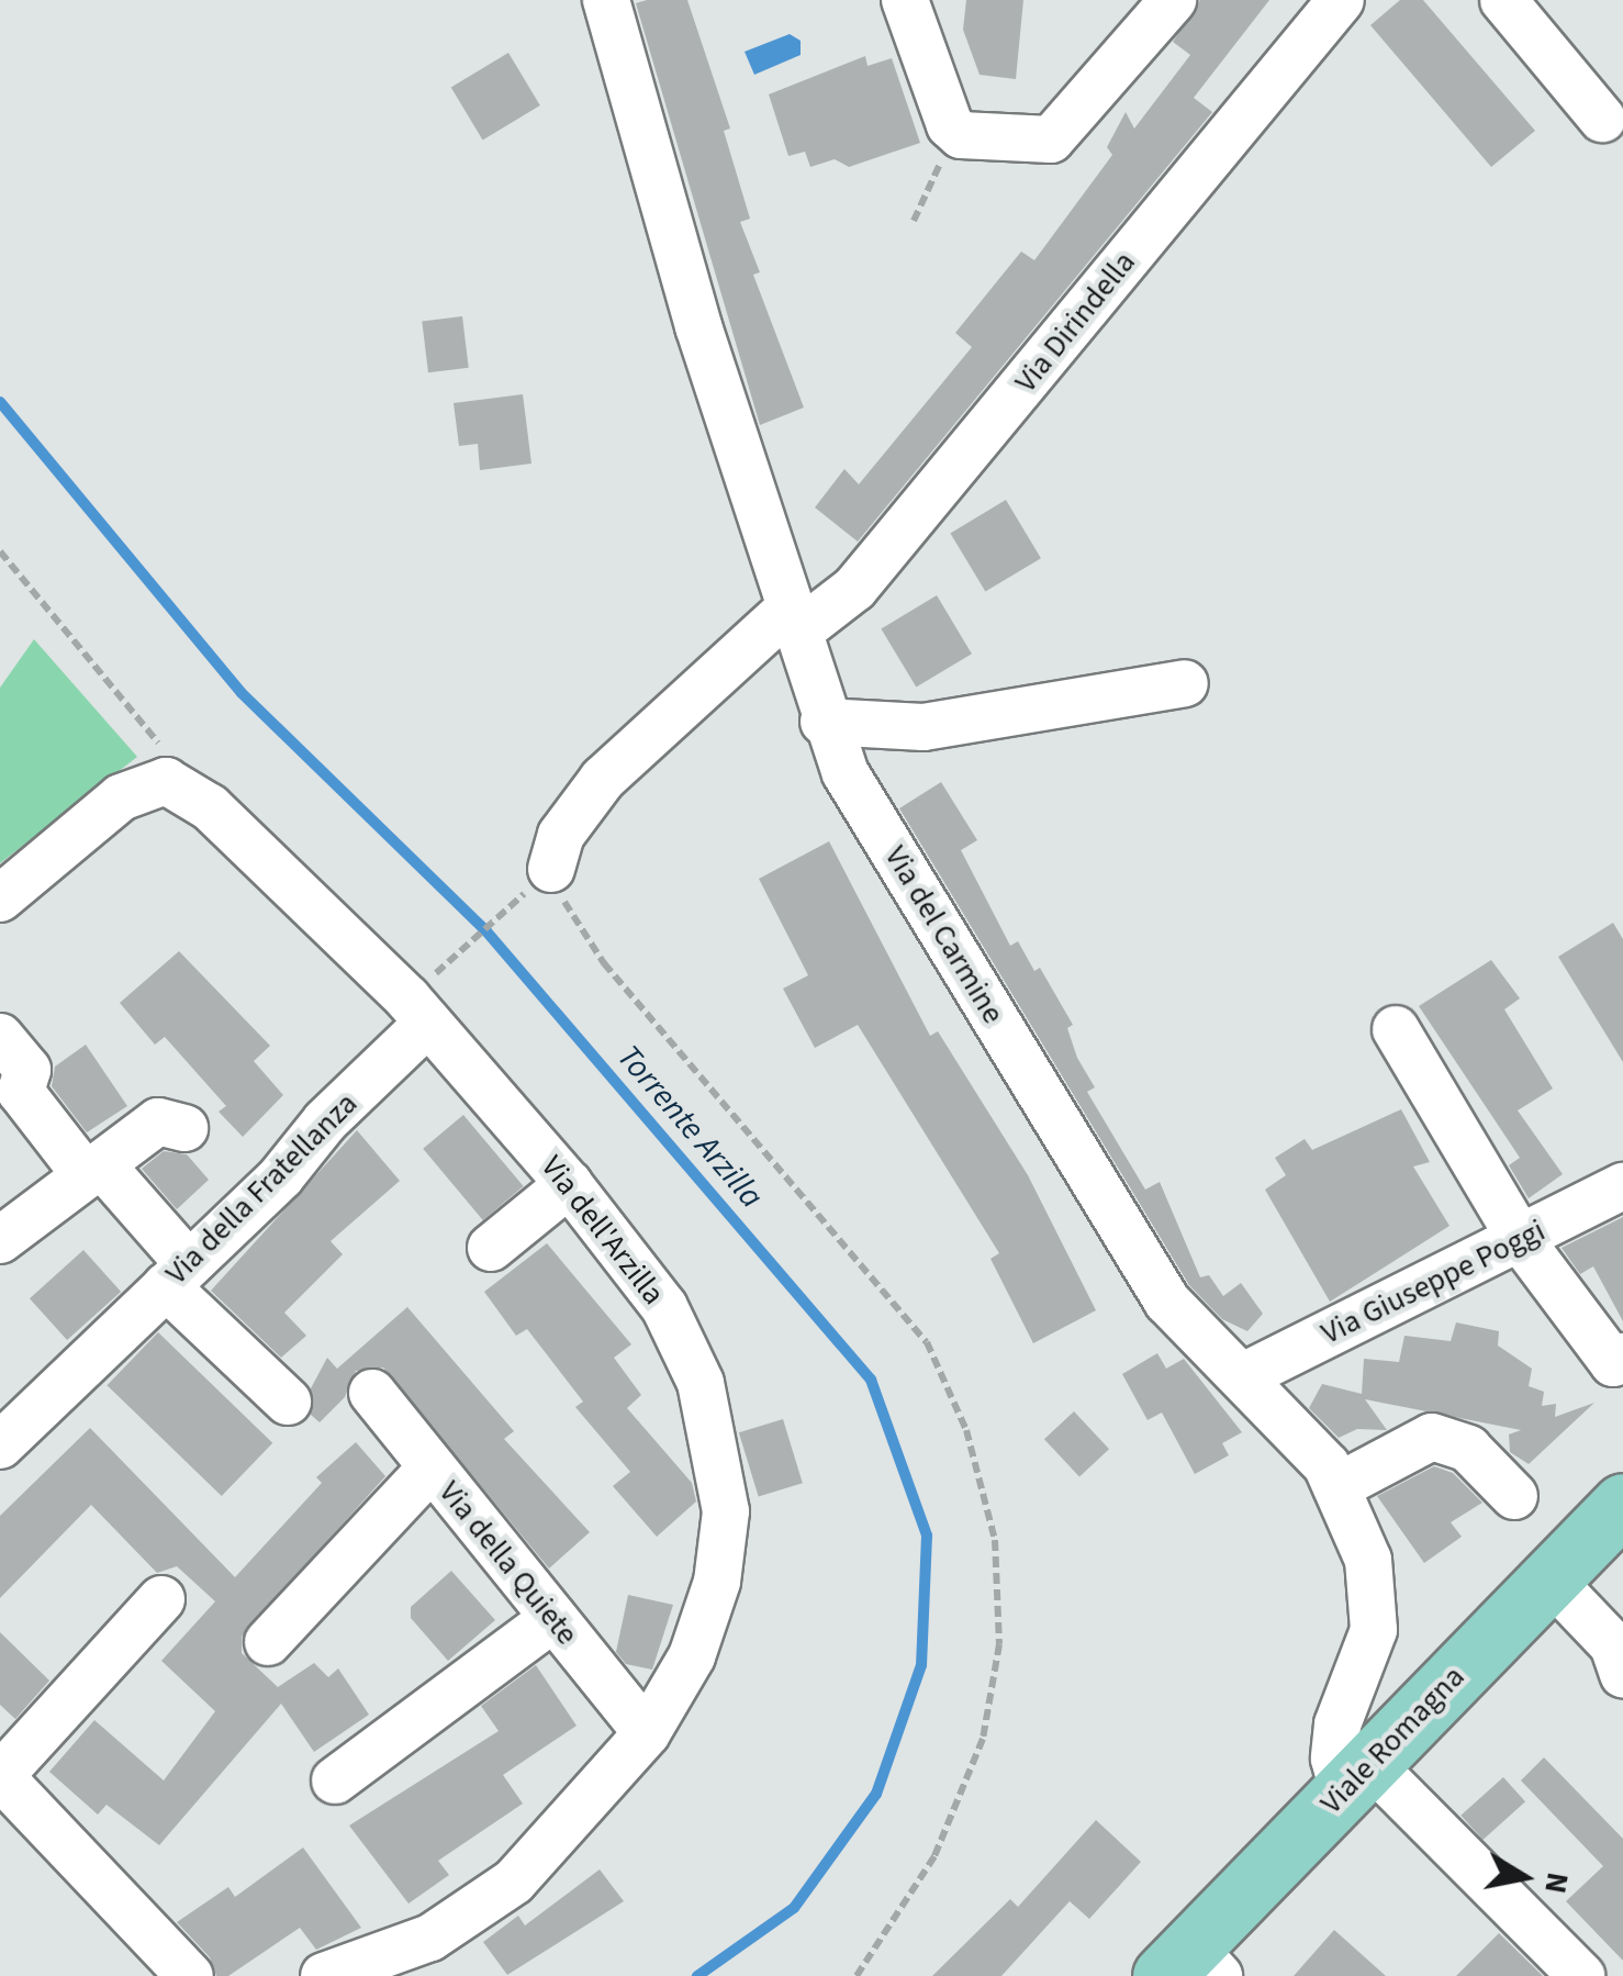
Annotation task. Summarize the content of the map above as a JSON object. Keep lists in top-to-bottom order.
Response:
{
  "streets": {
    "main road": ["Viale Romagna"],
    "street": [
      "Via Dirindella",
      "Via del Carmine",
      "Via della Fratellanza",
      "Via dell'Arzilla",
      "Via Giuseppe Poggi",
      "Via della Quiete"
    ]
  },
  "crossings": [
    ["Via Dirindella", "Via del Carmine"],
    ["Via del Carmine", "Via Giuseppe Poggi"],
    ["Via del Carmine", "Viale Romagna"],
    ["Via della Fratellanza", "Via dell'Arzilla"],
    ["Via dell'Arzilla", "Via della Quiete"]
  ],
  "water": ["Torrente Arzilla"],
  "north": "right"
}
